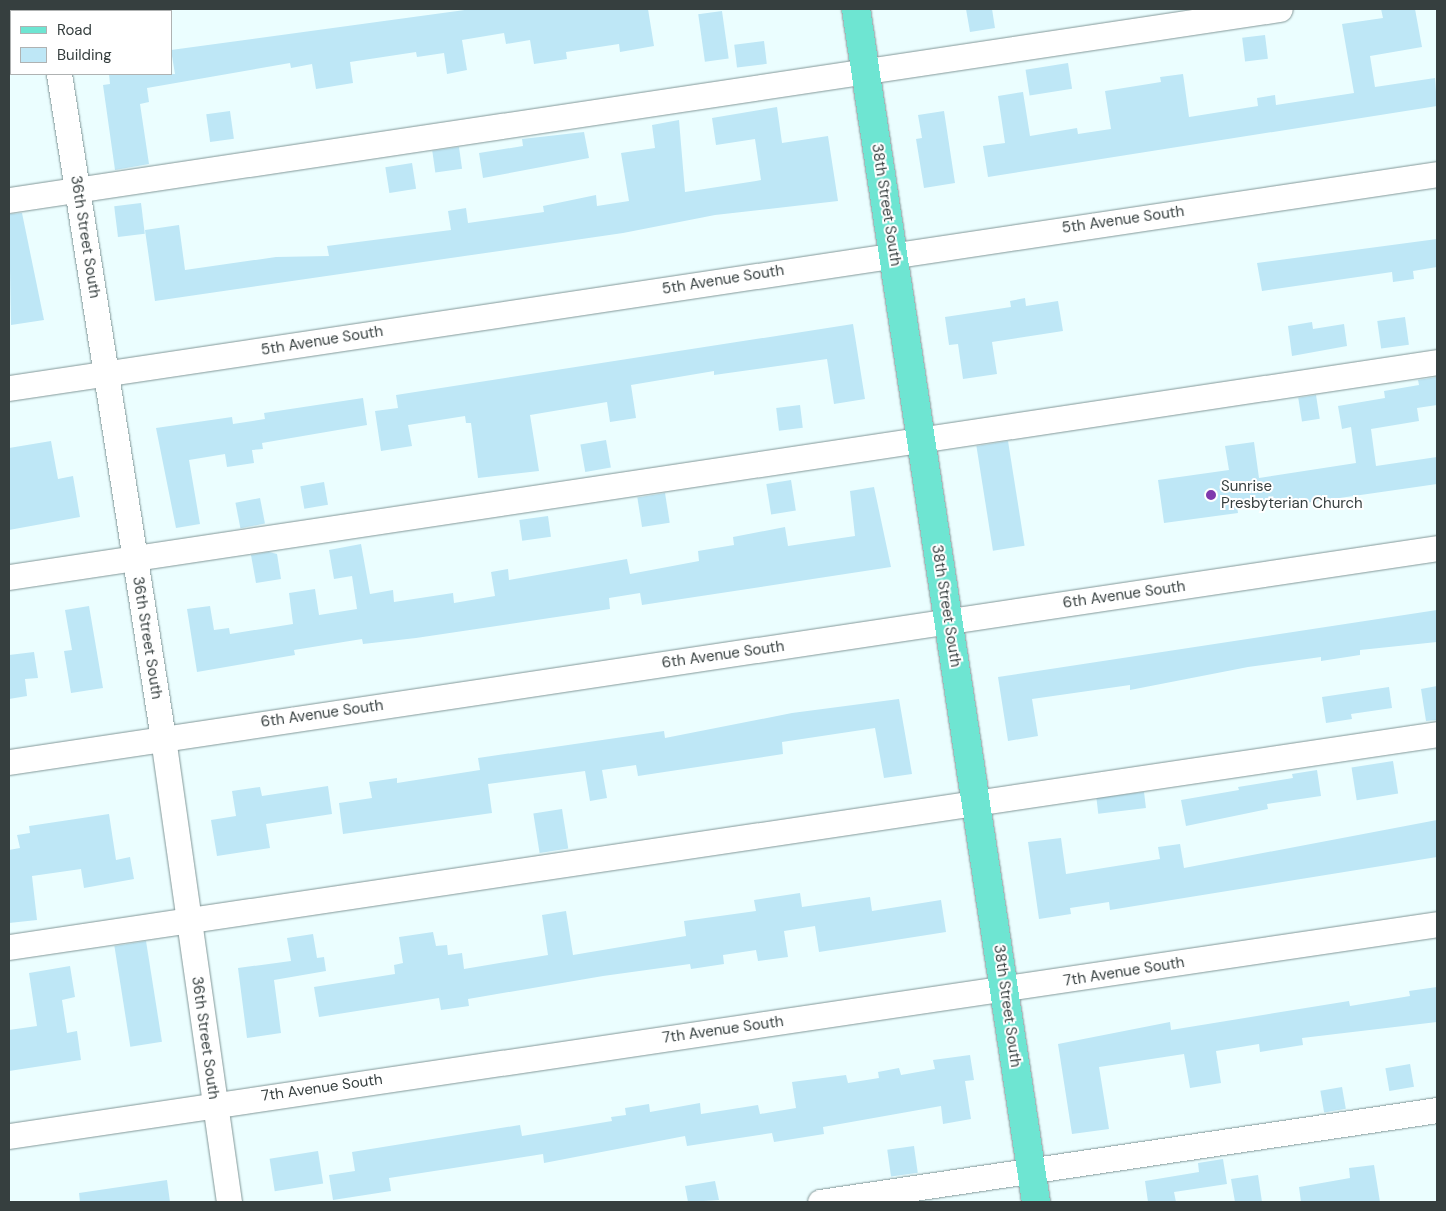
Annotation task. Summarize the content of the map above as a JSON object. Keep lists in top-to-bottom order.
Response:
{
  "streets": {
    "main road": ["38th Street South"],
    "street": [
      "5th Avenue South",
      "36th Street South",
      "6th Avenue South",
      "7th Avenue South"
    ]
  },
  "crossings": [
    ["38th Street South", "5th Avenue South"],
    ["38th Street South", "6th Avenue South"],
    ["38th Street South", "7th Avenue South"],
    ["5th Avenue South", "36th Street South"],
    ["36th Street South", "6th Avenue South"],
    ["36th Street South", "7th Avenue South"]
  ],
  "places": ["Sunrise Presbyterian Church"],
  "legend": ["Road", "Building"]
}
